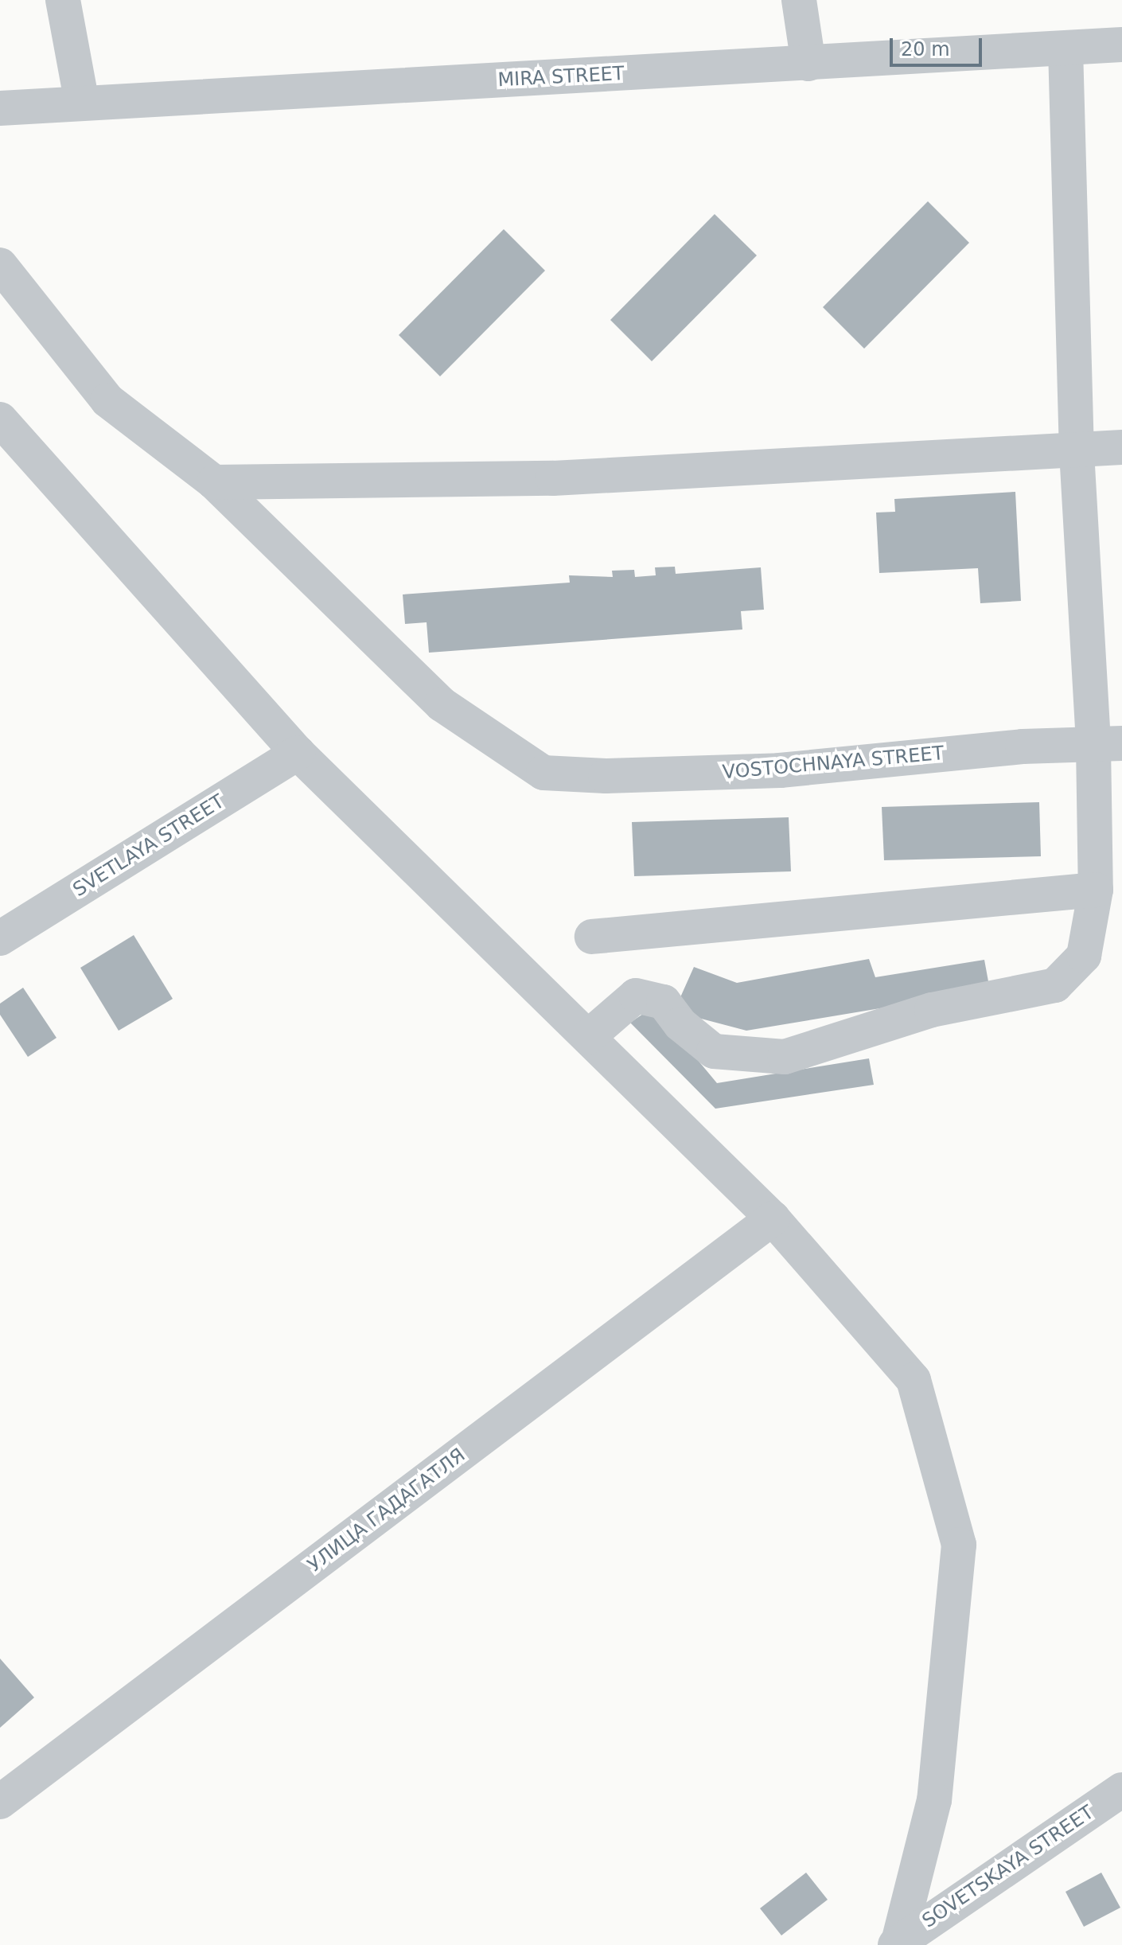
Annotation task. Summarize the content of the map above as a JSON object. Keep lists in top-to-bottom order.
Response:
{
  "streets": {
    "street": [
      "MIRA STREET",
      "VOSTOCHNAYA STREET",
      "SVETLAYA STREET",
      "УЛИЦА ГАДАГАТЛЯ",
      "SOVETSKAYA STREET"
    ]
  },
  "scale_bar": "20 m"
}
